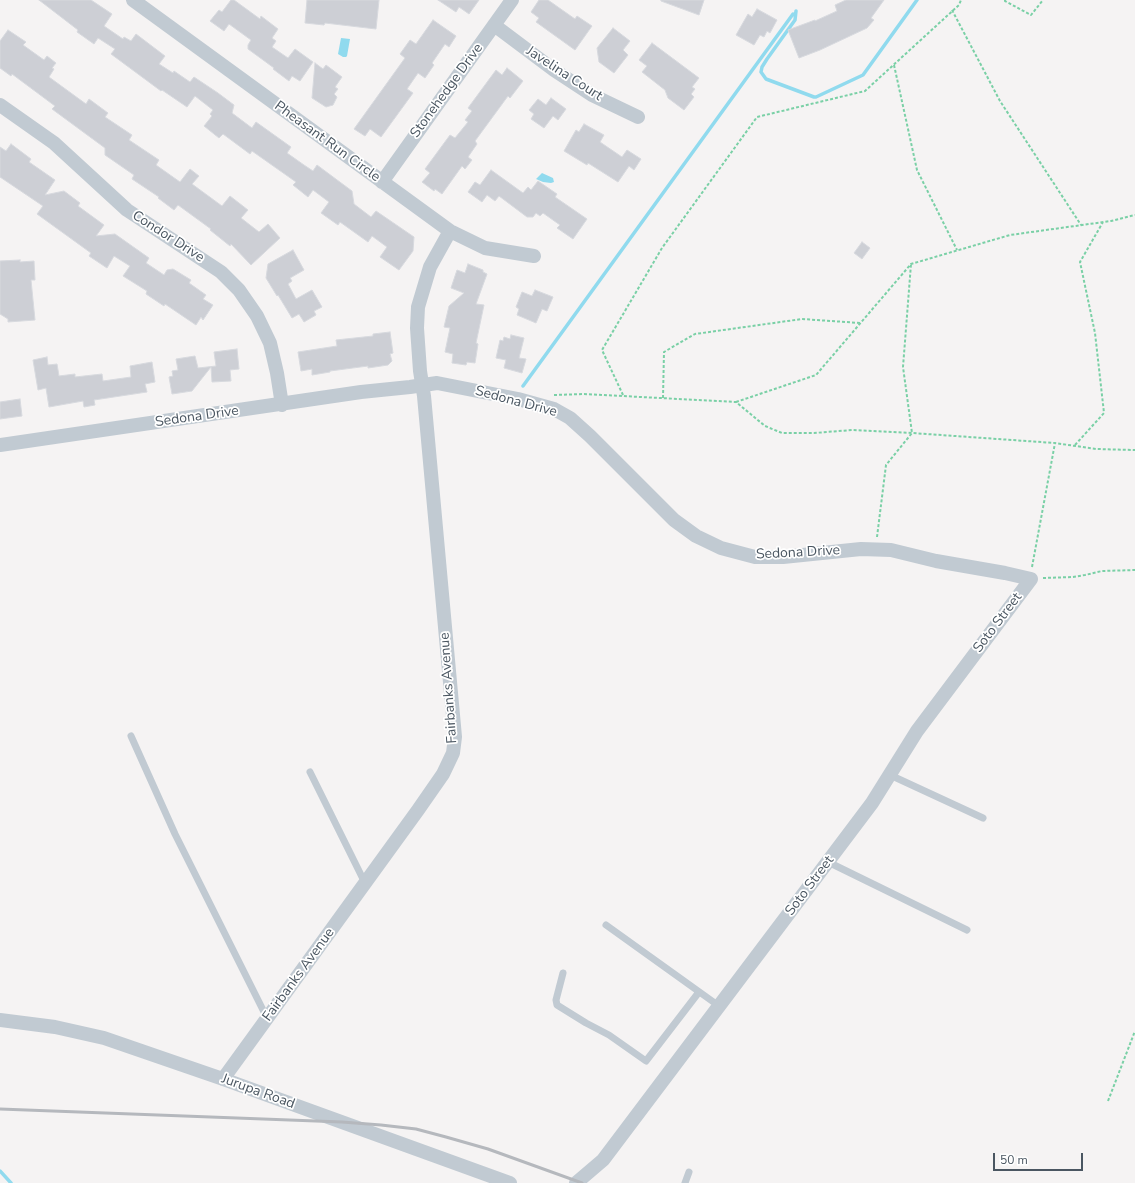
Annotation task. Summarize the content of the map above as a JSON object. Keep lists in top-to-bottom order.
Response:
{
  "streets": {
    "street": [
      "Javelina Court",
      "Stonehedge Drive",
      "Pheasant Run Circle",
      "Condor Drive",
      "Sedona Drive",
      "Soto Street",
      "Fairbanks Avenue",
      "Jurupa Road"
    ]
  },
  "crossings": [
    ["Javelina Court", "Stonehedge Drive"],
    ["Stonehedge Drive", "Pheasant Run Circle"],
    ["Pheasant Run Circle", "Fairbanks Avenue"],
    ["Condor Drive", "Sedona Drive"],
    ["Sedona Drive", "Soto Street"],
    ["Sedona Drive", "Fairbanks Avenue"],
    ["Fairbanks Avenue", "Jurupa Road"]
  ],
  "scale_bar": "50 m"
}
